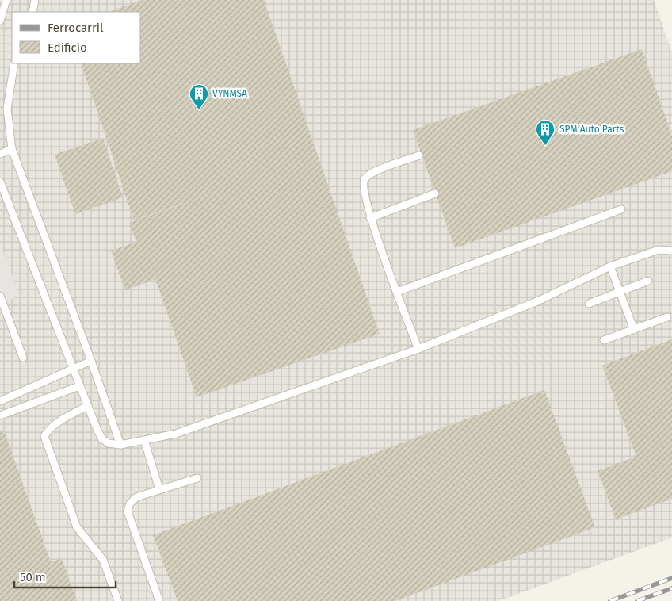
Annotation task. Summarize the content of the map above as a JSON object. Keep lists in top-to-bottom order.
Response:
{
  "places": {
    "building": ["VYNMSA", "SPM Auto Parts"]
  },
  "legend": ["Ferrocarril", "Edificio"],
  "scale_bar": "50 m"
}
